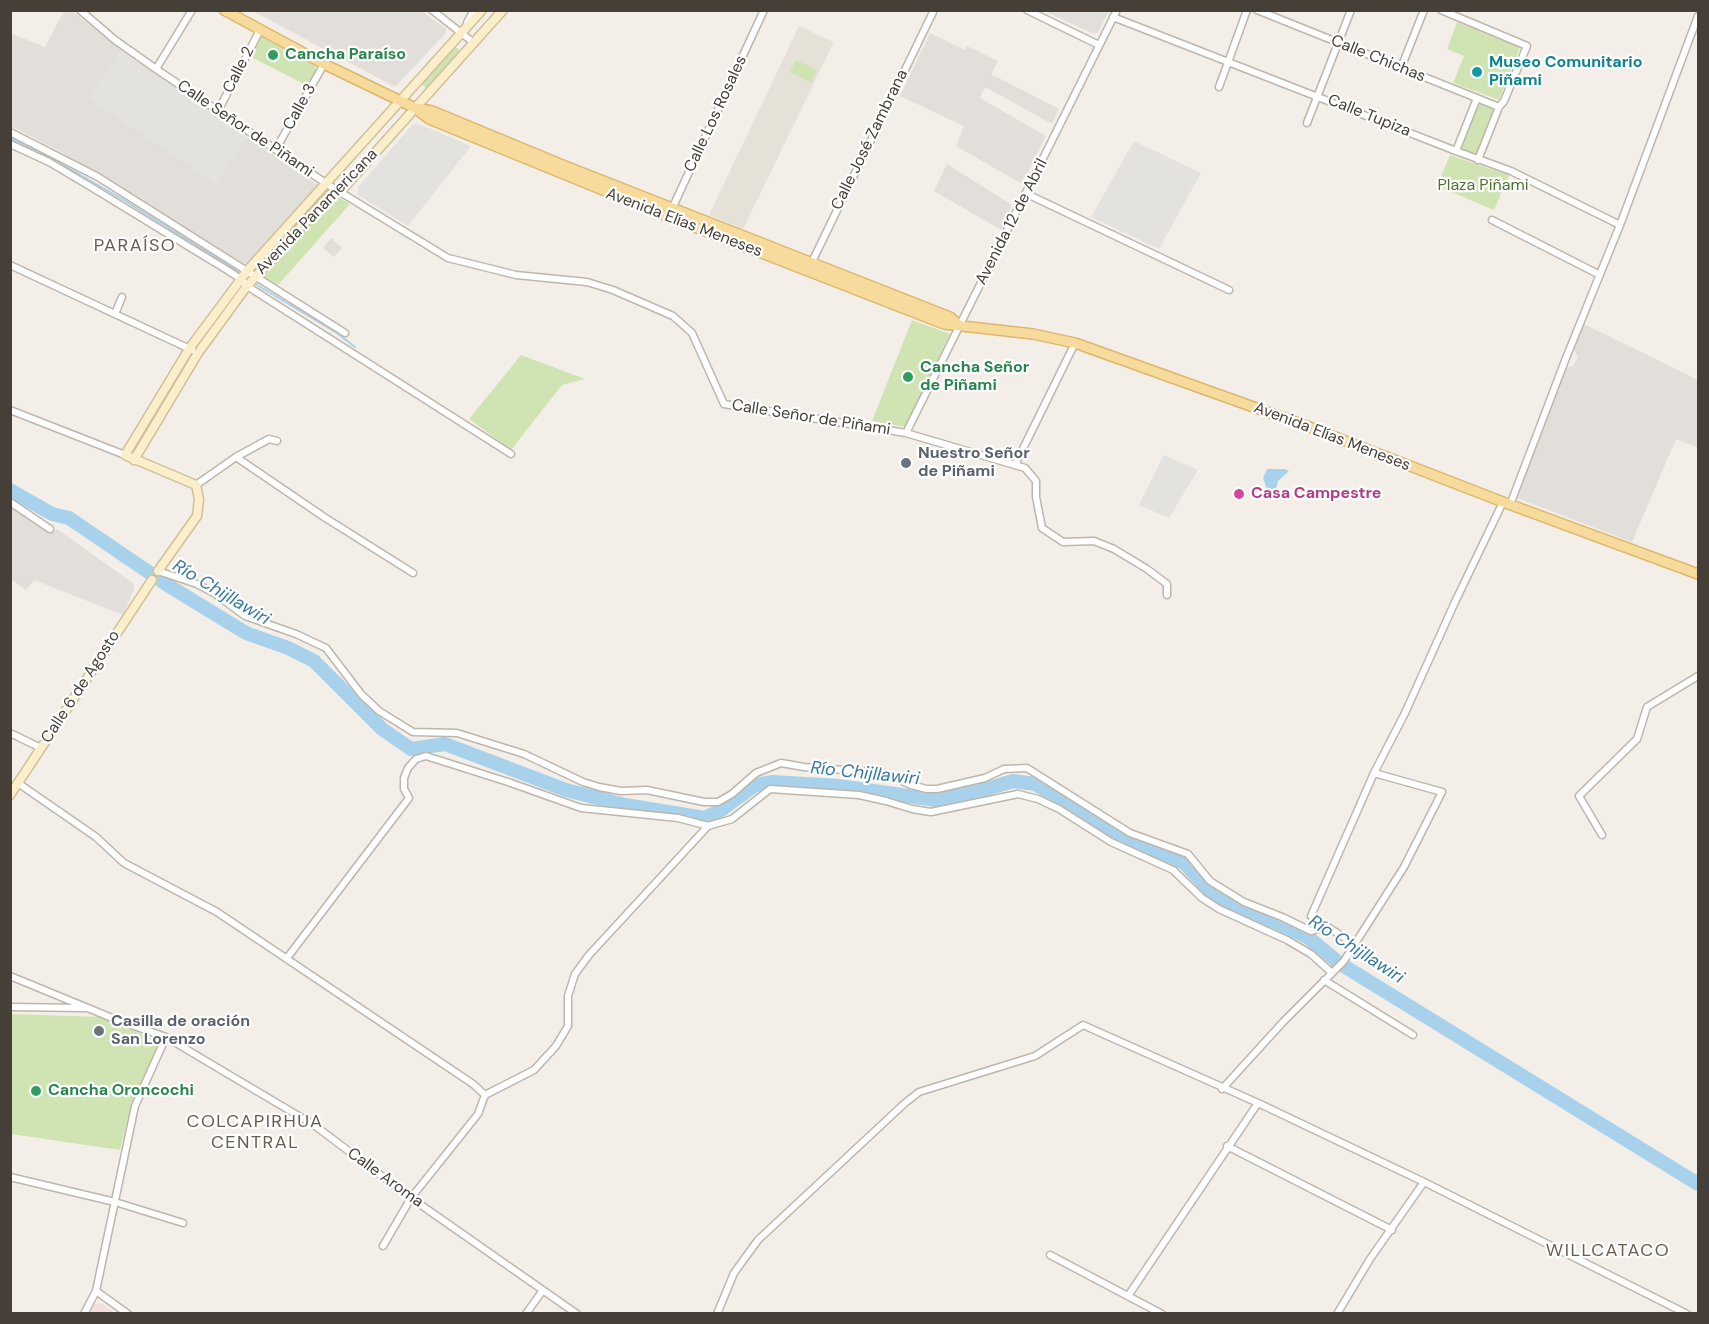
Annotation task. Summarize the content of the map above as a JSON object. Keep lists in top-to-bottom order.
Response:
{
  "streets": {
    "main road": ["Avenida Panamericana", "Avenida Elías Meneses", "Calle 6 de Agosto"],
    "street": [
      "Calle Chichas",
      "Calle 2",
      "Calle 3",
      "Calle Los Rosales",
      "Calle Tupiza",
      "Calle Señor de Piñami",
      "Calle José Zambrana",
      "Avenida 12 de Abril",
      "Calle Aroma"
    ]
  },
  "crossings": [
    ["Calle 2", "Calle Señor de Piñami"],
    ["Calle 2", "Avenida Elías Meneses"],
    ["Calle 3", "Calle Señor de Piñami"],
    ["Calle 3", "Avenida Elías Meneses"],
    ["Calle Los Rosales", "Avenida Elías Meneses"],
    ["Calle Tupiza", "Avenida 12 de Abril"],
    ["Calle Señor de Piñami", "Avenida Panamericana"],
    ["Calle Señor de Piñami", "Avenida 12 de Abril"],
    ["Calle José Zambrana", "Avenida Elías Meneses"],
    ["Avenida Panamericana", "Avenida Elías Meneses"],
    ["Avenida 12 de Abril", "Avenida Elías Meneses"]
  ],
  "districts": ["PARAÍSO", "COLCAPIRHUA CENTRAL", "WILLCATACO"],
  "water": ["Río Chijllawiri"],
  "parks": ["Plaza Piñami"],
  "places": [
    "Cancha Paraíso",
    "Museo Comunitario Piñami",
    "Cancha Señor de Piñami",
    "Nuestro Señor de Piñami",
    "Casa Campestre",
    "Casilla de oración San Lorenzo",
    "Cancha Oroncochi"
  ]
}
